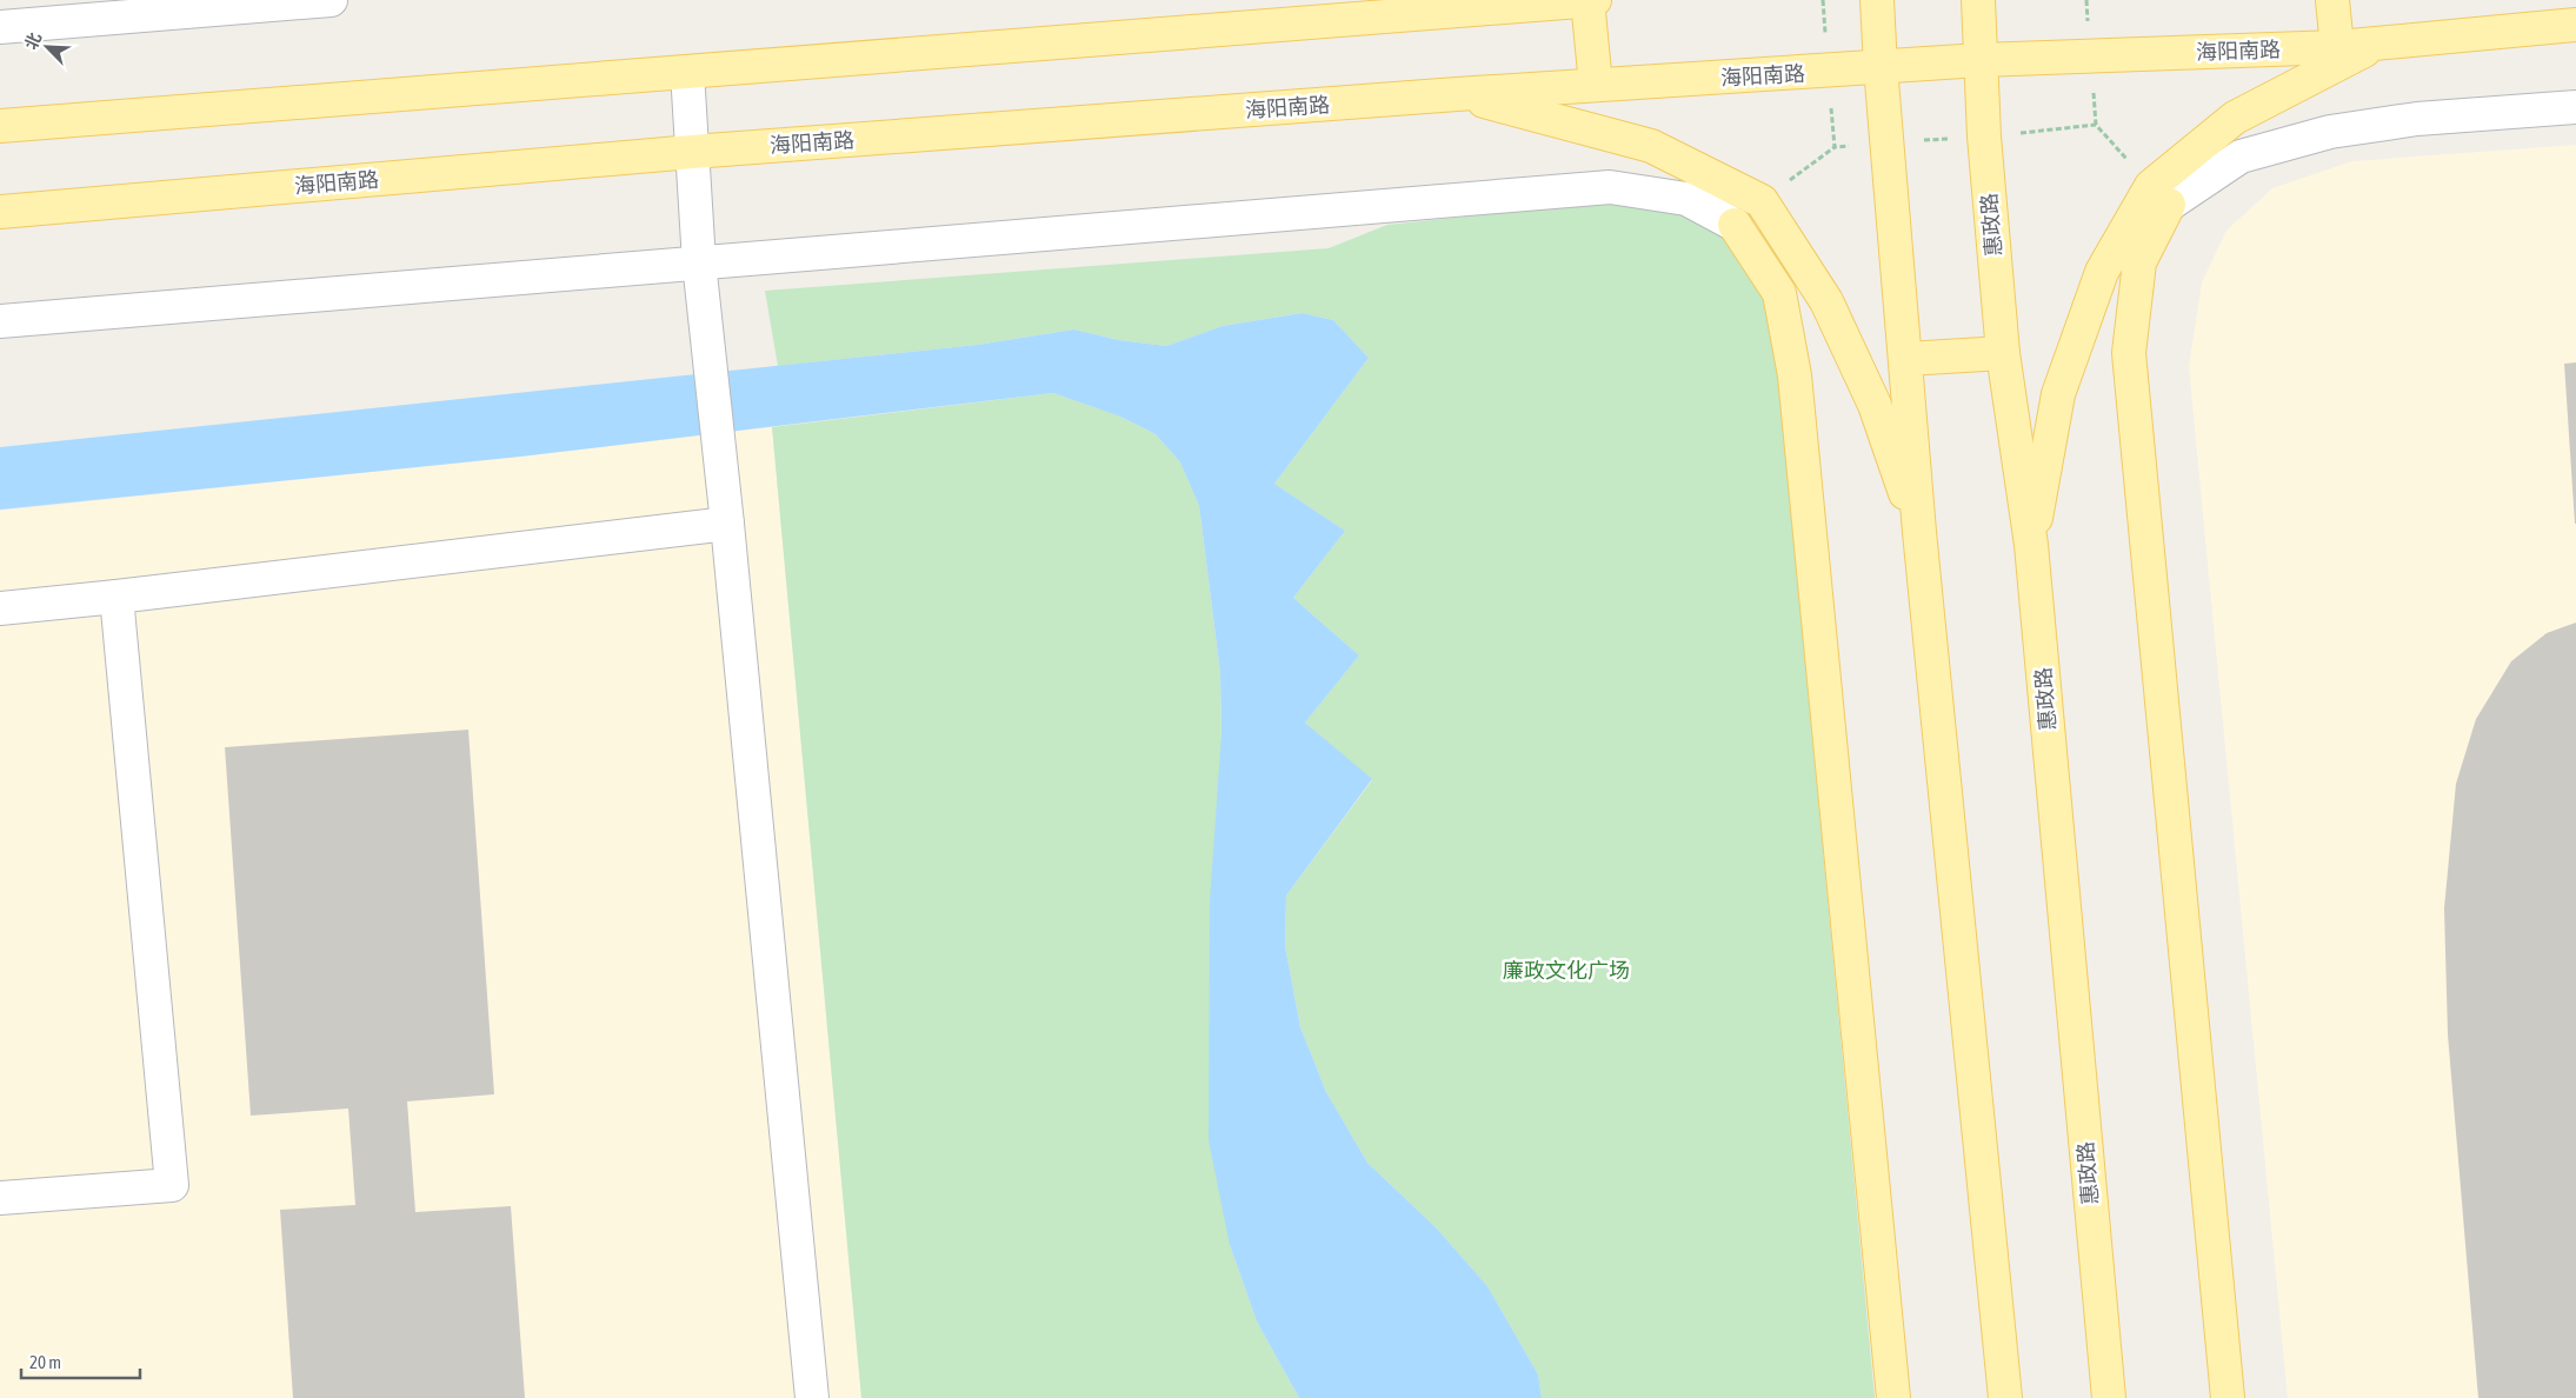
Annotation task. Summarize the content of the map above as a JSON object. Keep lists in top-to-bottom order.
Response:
{
  "streets": {
    "main road": ["海阳南路", "惠政路"]
  },
  "crossings": [
    ["海阳南路", "惠政路"]
  ],
  "parks": ["廉政文化广场"],
  "scale_bar": "20 m",
  "north": "top left"
}
